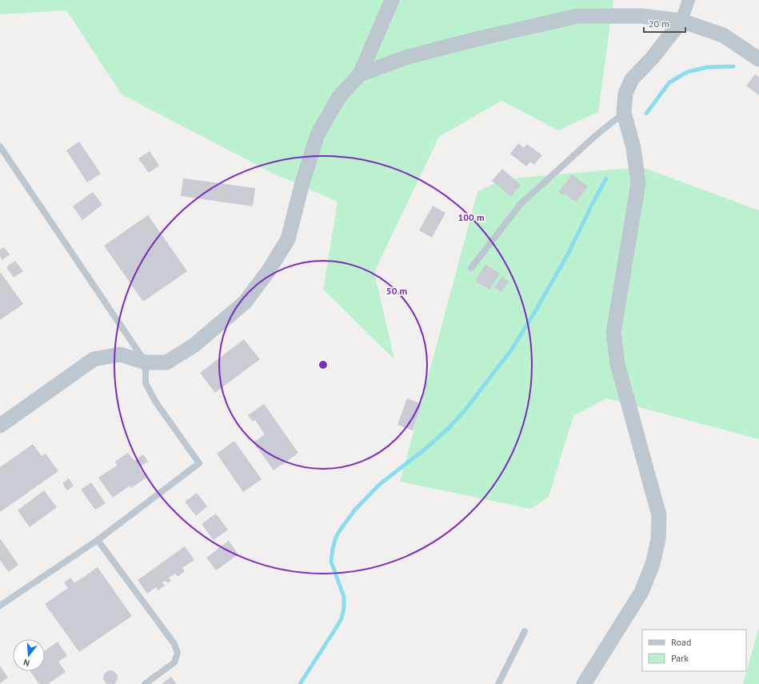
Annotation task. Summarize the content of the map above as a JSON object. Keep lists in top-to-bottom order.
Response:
{
  "legend": ["Road", "Park"],
  "scale_bar": "20 m",
  "north": "bottom",
  "rings": ["100 m", "50 m"]
}
